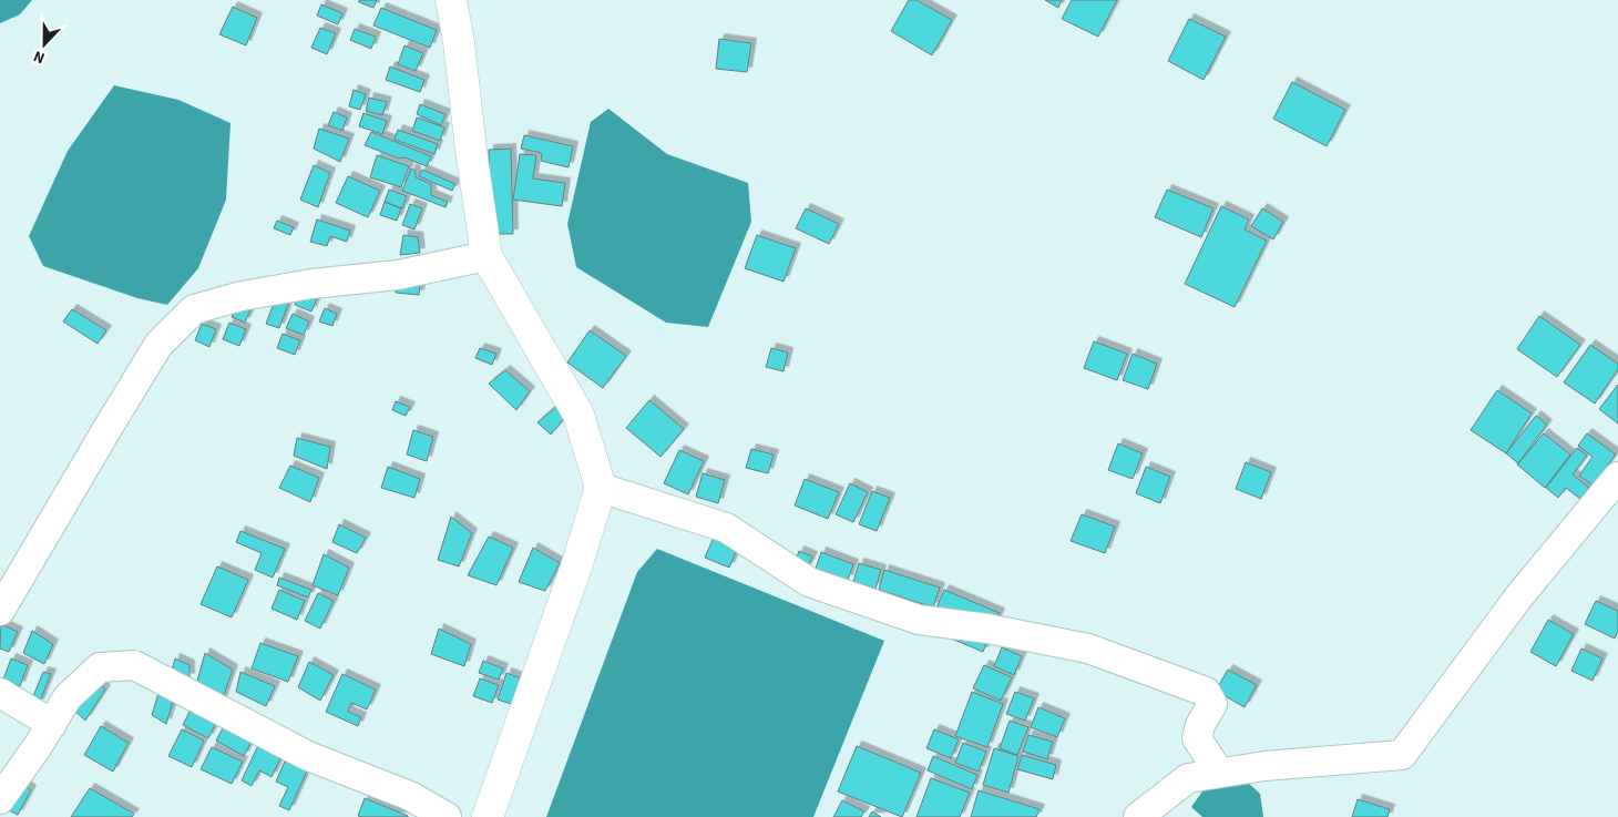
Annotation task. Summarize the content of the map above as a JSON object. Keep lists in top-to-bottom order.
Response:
{
  "north": "bottom"
}
